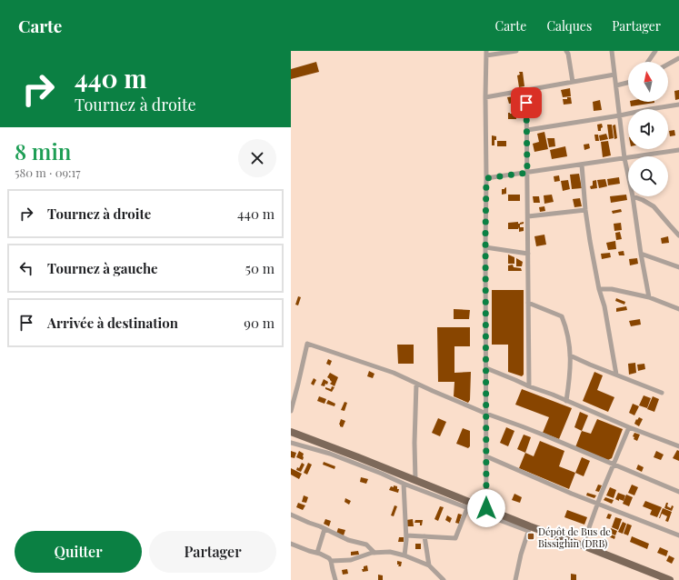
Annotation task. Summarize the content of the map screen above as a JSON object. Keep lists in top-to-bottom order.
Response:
{
  "places": {
    "transit": ["Dépôt de Bus de Bissighin (DRB)"]
  },
  "north": "top",
  "page": {
    "header": "Carte",
    "nav": ["Carte", "Calques", "Partager"],
    "turn": ["440 m", "Tournez à droite"],
    "heading": ["8 min", "580 m · 09:17"],
    "list": [
      {
        "name": "Tournez à droite",
        "value": "440 m"
      },
      {
        "name": "Tournez à gauche",
        "value": "50 m"
      },
      {
        "name": "Arrivée à destination",
        "value": "90 m"
      }
    ],
    "buttons": ["Quitter", "Partager"]
  }
}
